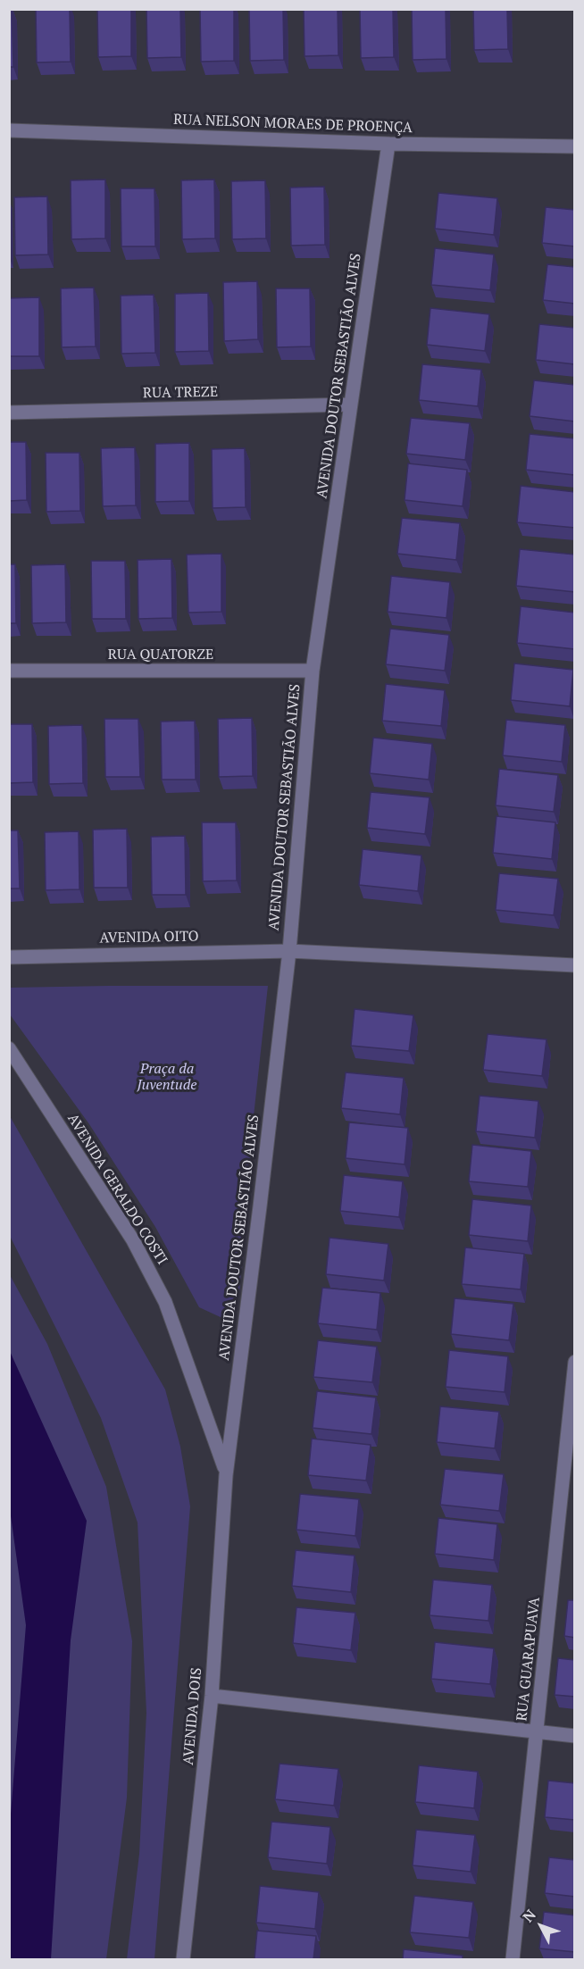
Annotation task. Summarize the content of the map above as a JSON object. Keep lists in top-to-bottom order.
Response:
{
  "streets": {
    "street": [
      "RUA NELSON MORAES DE PROENÇA",
      "AVENIDA DOUTOR SEBASTIÃO ALVES",
      "RUA TREZE",
      "RUA QUATORZE",
      "AVENIDA OITO",
      "AVENIDA GERALDO COSTI",
      "RUA GUARAPUAVA",
      "AVENIDA DOIS"
    ]
  },
  "crossings": [
    ["RUA NELSON MORAES DE PROENÇA", "AVENIDA DOUTOR SEBASTIÃO ALVES"],
    ["AVENIDA DOUTOR SEBASTIÃO ALVES", "RUA TREZE"],
    ["AVENIDA DOUTOR SEBASTIÃO ALVES", "RUA QUATORZE"],
    ["AVENIDA DOUTOR SEBASTIÃO ALVES", "AVENIDA OITO"],
    ["AVENIDA DOUTOR SEBASTIÃO ALVES", "AVENIDA GERALDO COSTI"],
    ["AVENIDA DOUTOR SEBASTIÃO ALVES", "AVENIDA DOIS"],
    ["AVENIDA GERALDO COSTI", "AVENIDA DOIS"]
  ],
  "parks": ["Praça da Juventude"],
  "north": "top left"
}
